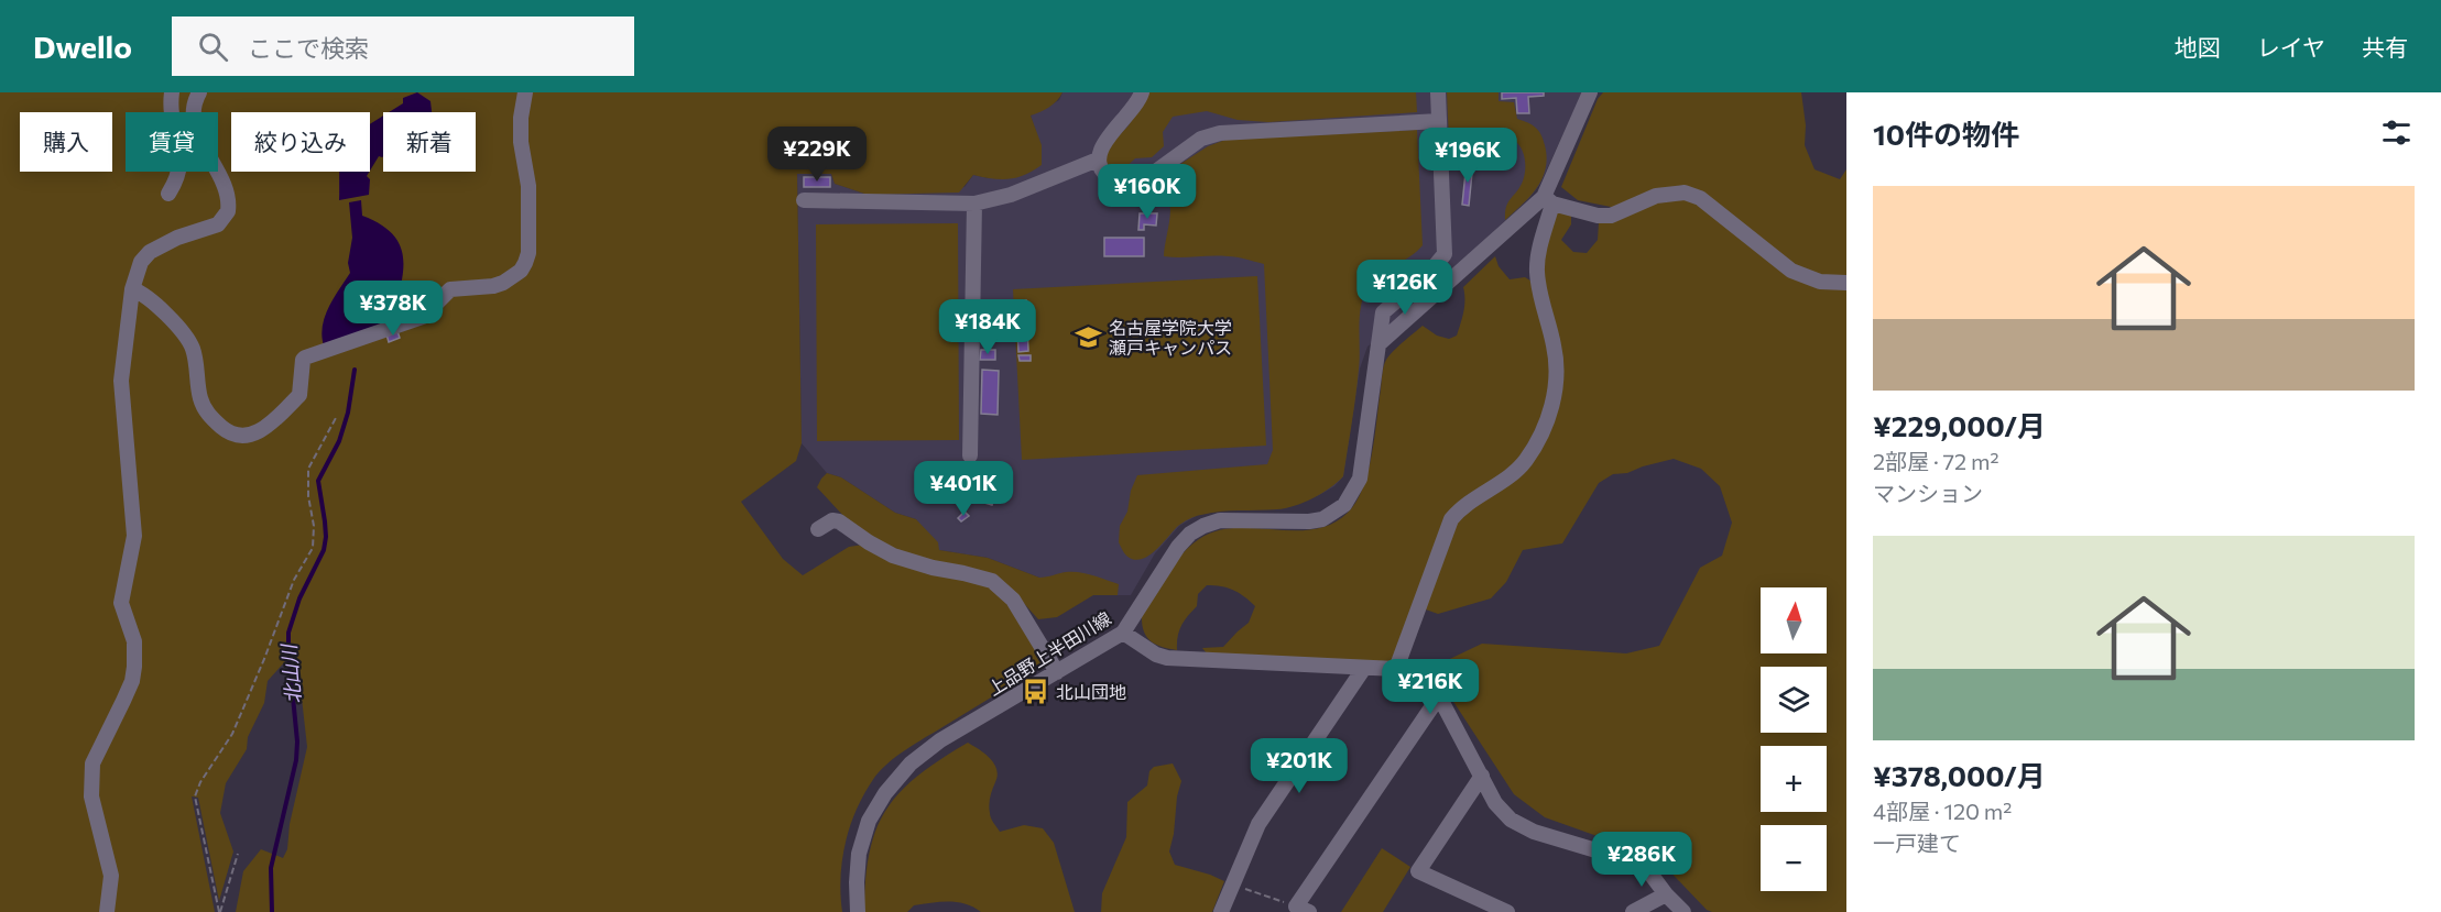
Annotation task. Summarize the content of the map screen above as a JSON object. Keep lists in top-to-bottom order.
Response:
{
  "streets": {
    "street": ["上品野上半田川線"]
  },
  "water": ["北山川"],
  "places": {
    "school or university": ["名古屋学院大学 瀬戸キャンパス"],
    "bus stop": ["北山団地"]
  },
  "north": "top",
  "page": {
    "header": "Dwello",
    "search": "ここで検索",
    "nav": ["地図", "レイヤ", "共有"],
    "heading": "10件の物件",
    "chip": [
      "購入",
      "賃貸",
      "絞り込み",
      "新着"
    ],
    "price": [
      "¥229K",
      "¥196K",
      "¥160K",
      "¥126K",
      "¥378K",
      "¥184K",
      "¥401K",
      "¥216K",
      "¥201K",
      "¥286K"
    ],
    "list": [
      {
        "name": "¥229,000/月",
        "note": "2部屋 · 72 m² · マンション"
      },
      {
        "name": "¥378,000/月",
        "note": "4部屋 · 120 m² · 一戸建て"
      }
    ],
    "map_buttons": ["+", "−"]
  }
}
